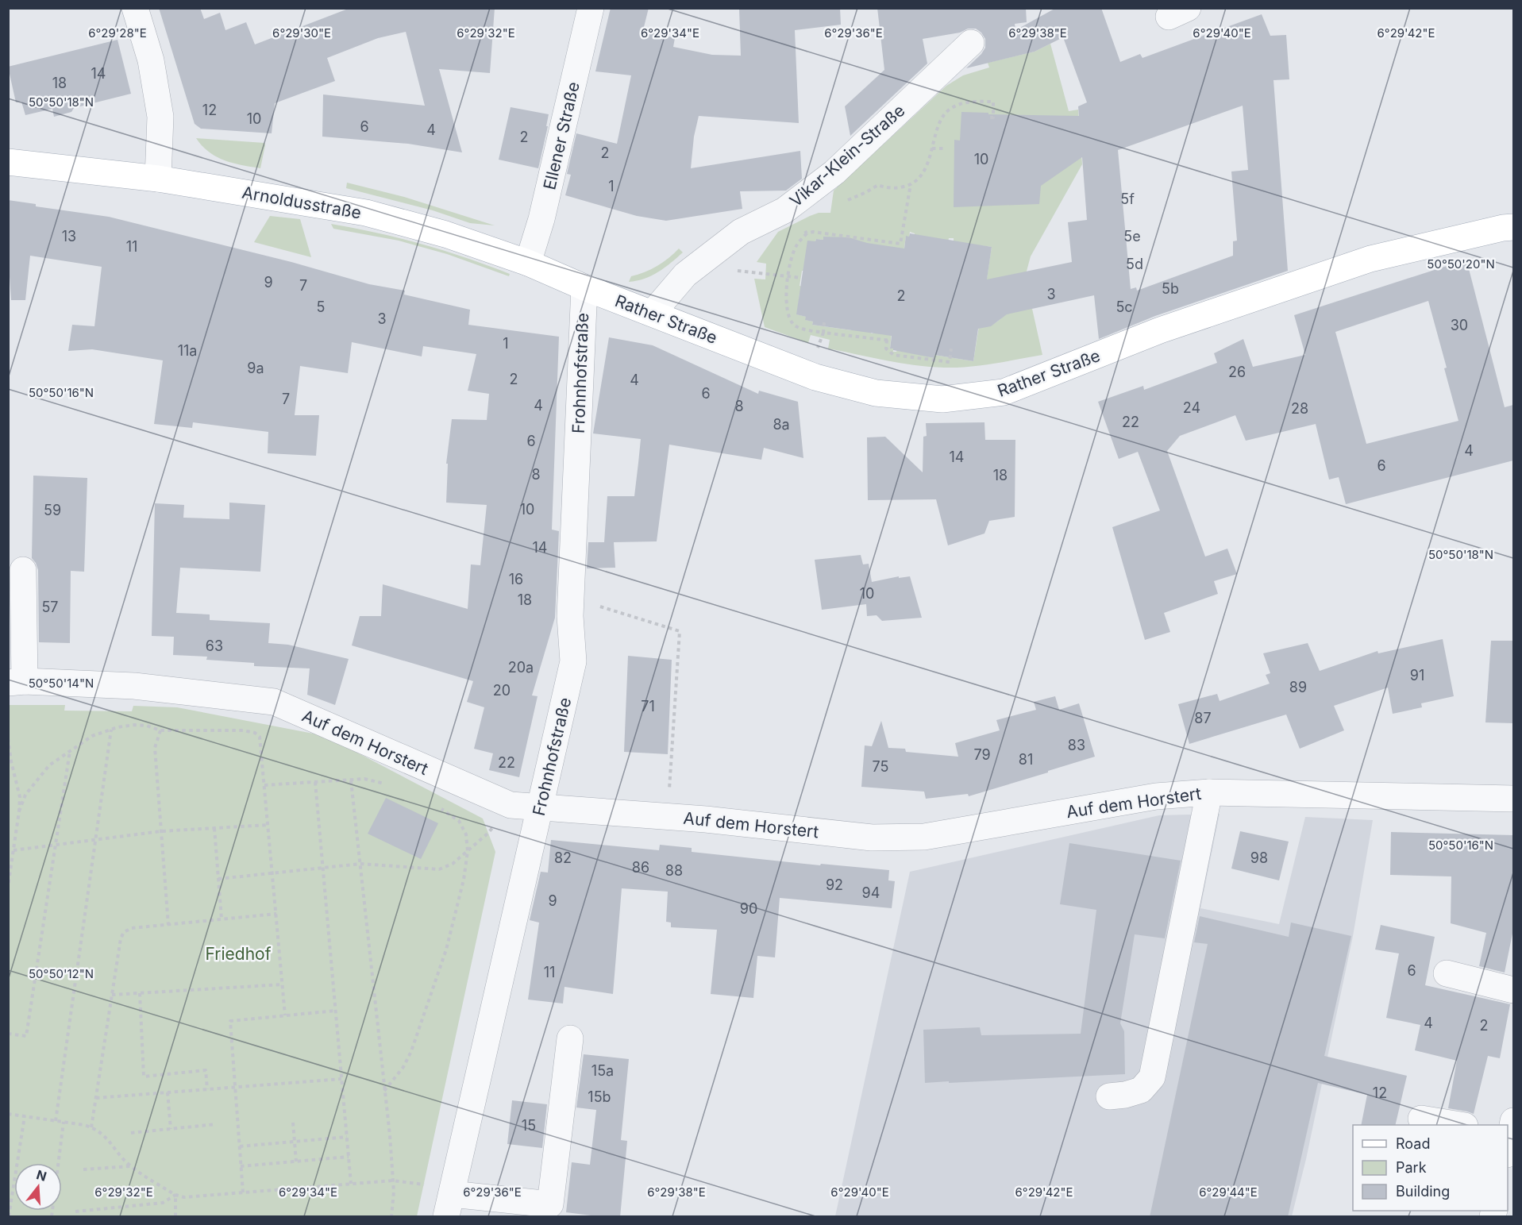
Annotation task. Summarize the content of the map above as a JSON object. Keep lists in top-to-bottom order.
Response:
{
  "streets": {
    "main road": ["Arnoldusstraße", "Rather Straße"],
    "street": [
      "Ellener Straße",
      "Vikar-Klein-Straße",
      "Frohnhofstraße",
      "Auf dem Horstert"
    ]
  },
  "crossings": [
    ["Ellener Straße", "Arnoldusstraße"],
    ["Vikar-Klein-Straße", "Rather Straße"],
    ["Arnoldusstraße", "Rather Straße"],
    ["Arnoldusstraße", "Frohnhofstraße"],
    ["Rather Straße", "Frohnhofstraße"],
    ["Frohnhofstraße", "Auf dem Horstert"]
  ],
  "parks": ["Friedhof"],
  "house_numbers": [
    "14",
    "18",
    "12",
    "10",
    "6",
    "4",
    "2",
    "2",
    "10",
    "1",
    "5f",
    "13",
    "5e",
    "11",
    "5d",
    "9",
    "7",
    "5b",
    "3",
    "2",
    "5",
    "5c",
    "3",
    "30",
    "1",
    "11a",
    "9a",
    "26",
    "2",
    "4",
    "6",
    "7",
    "4",
    "8",
    "24",
    "28",
    "22",
    "8a",
    "6",
    "4",
    "14",
    "6",
    "8",
    "18",
    "10",
    "59",
    "14",
    "16",
    "10",
    "18",
    "57",
    "63",
    "20a",
    "91",
    "89",
    "20",
    "71",
    "87",
    "83",
    "79",
    "81",
    "22",
    "75",
    "82",
    "98",
    "86",
    "88",
    "92",
    "94",
    "9",
    "90",
    "6",
    "11",
    "4",
    "2",
    "15a",
    "12",
    "15b",
    "15"
  ],
  "legend": ["Road", "Park", "Building"],
  "north": "top",
  "coordinates": [
    "6°29'28\"E",
    "6°29'30\"E",
    "6°29'32\"E",
    "6°29'34\"E",
    "6°29'36\"E",
    "6°29'38\"E",
    "6°29'40\"E",
    "6°29'42\"E",
    "50°50'18\"N",
    "50°50'20\"N",
    "50°50'16\"N",
    "50°50'14\"N",
    "50°50'12\"N",
    "6°29'44\"E"
  ]
}
